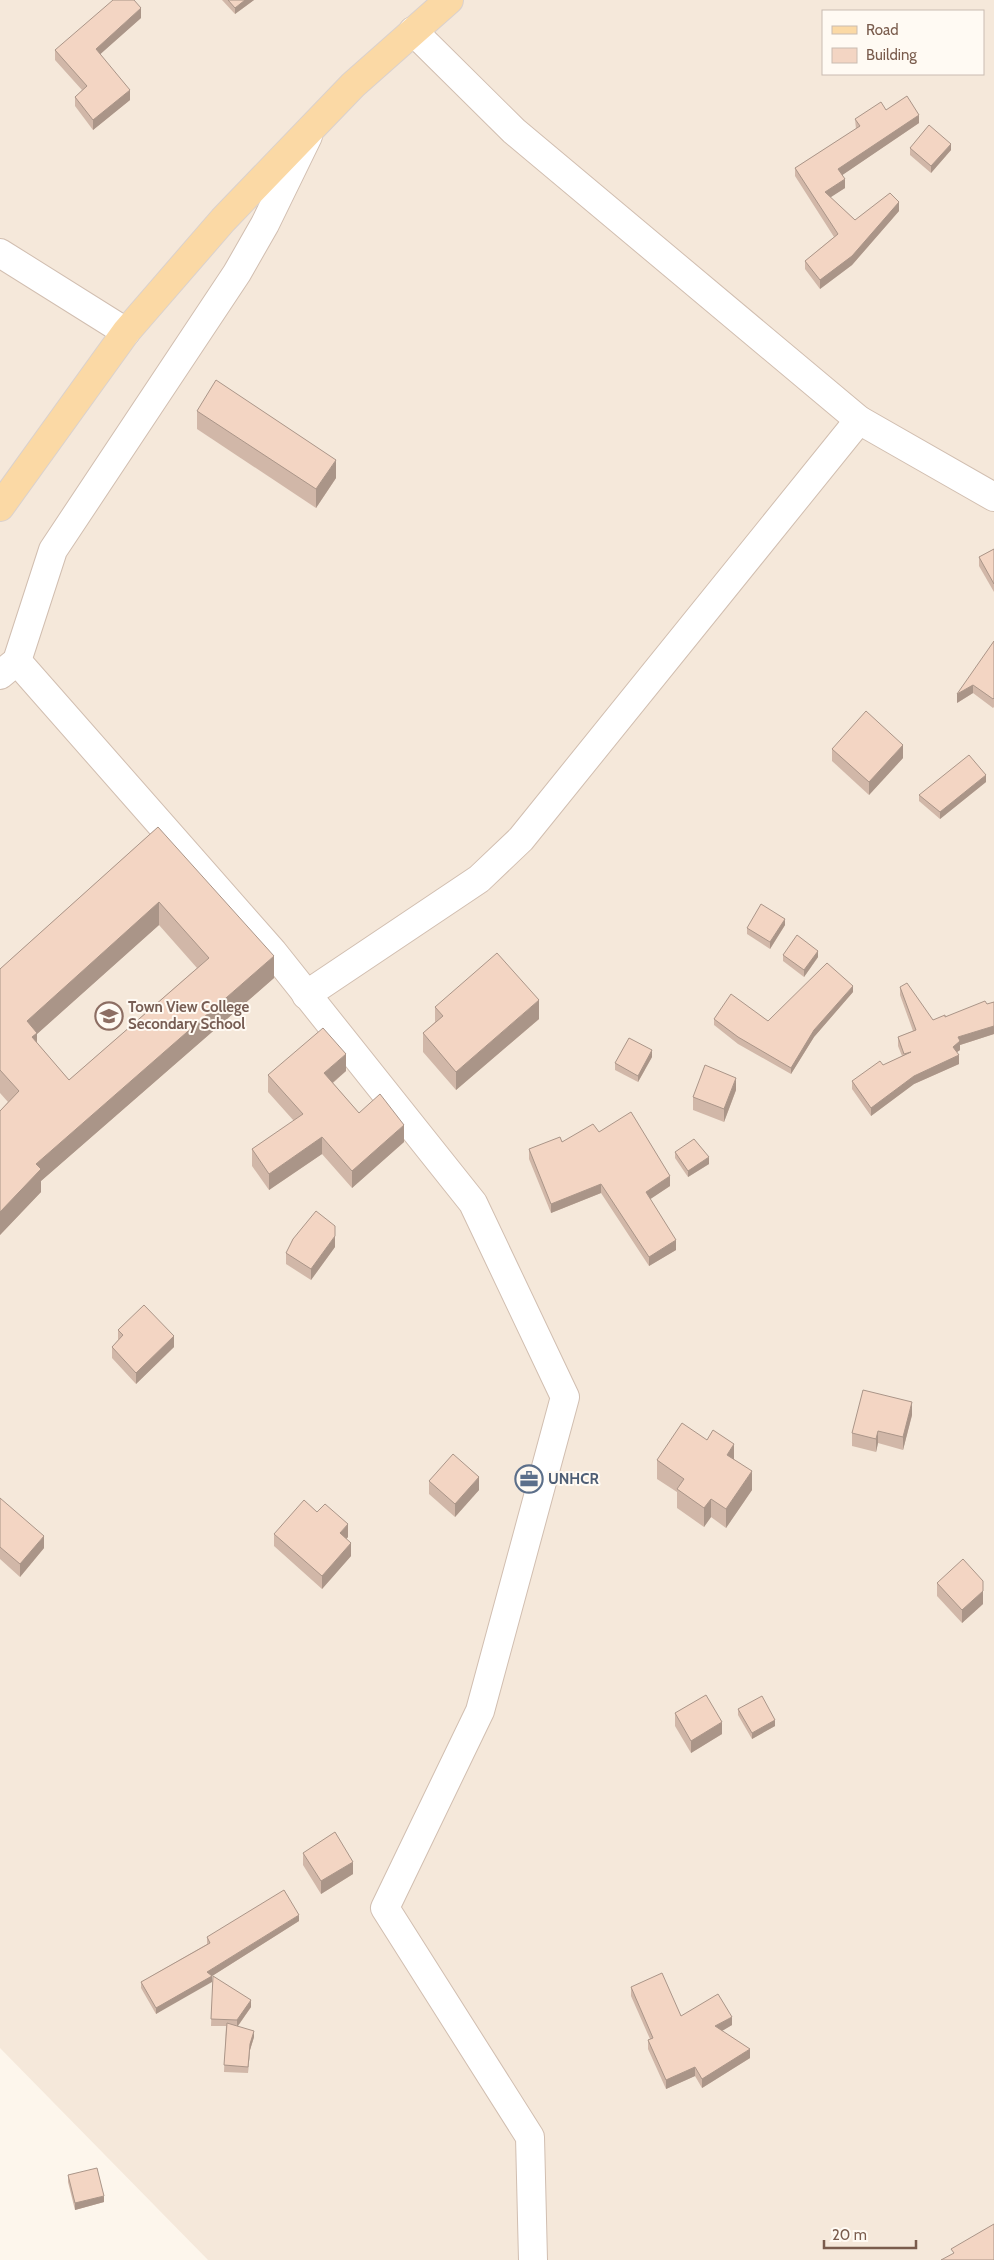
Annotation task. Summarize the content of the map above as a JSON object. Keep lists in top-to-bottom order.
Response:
{
  "places": {
    "school or university": ["Town View College Secondary School"],
    "office": ["UNHCR"]
  },
  "legend": ["Road", "Building"],
  "scale_bar": "20 m"
}
